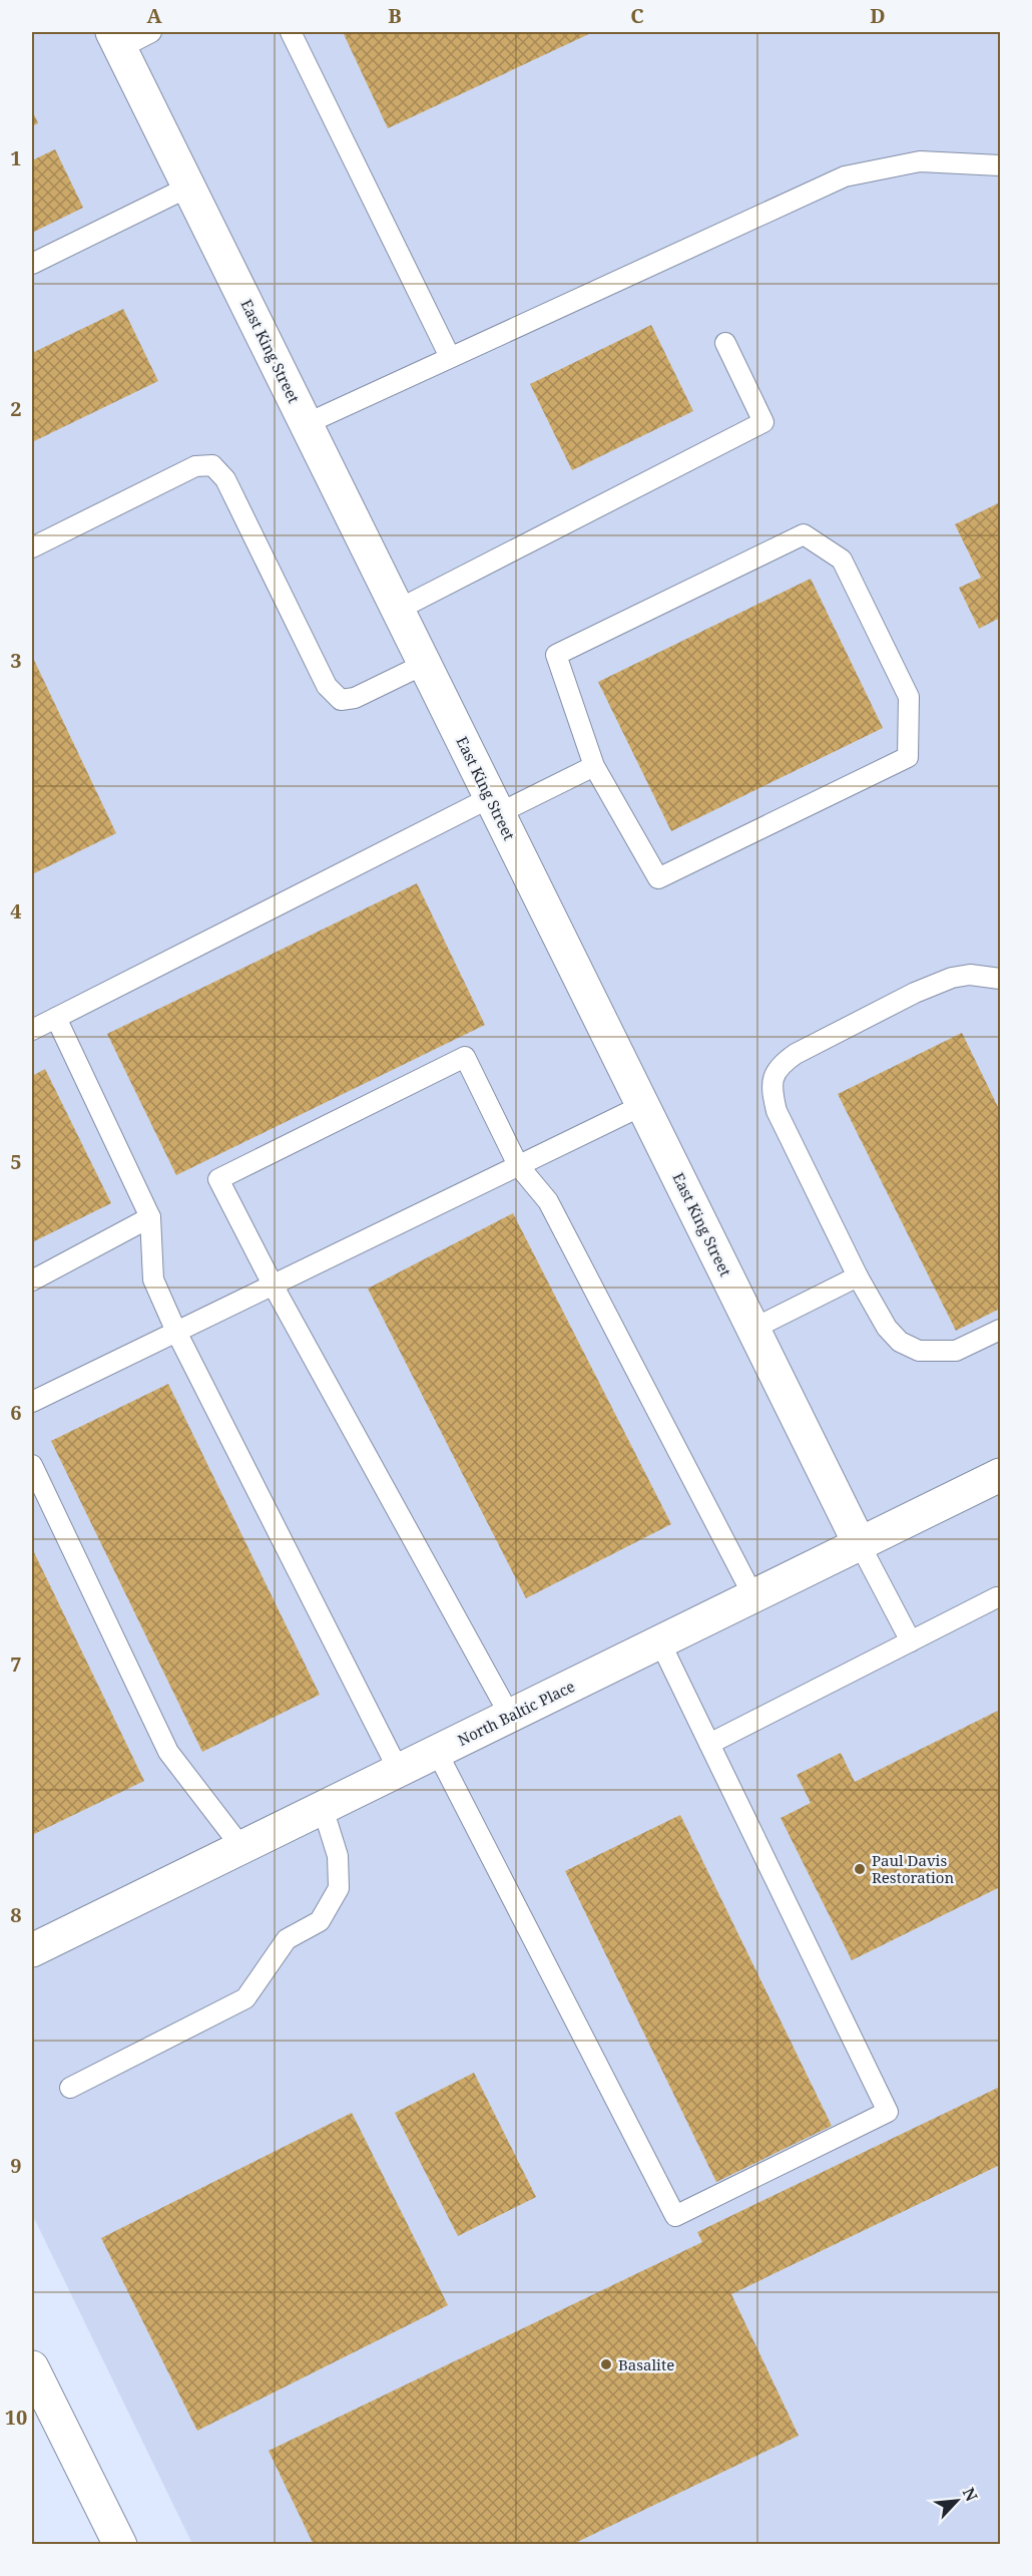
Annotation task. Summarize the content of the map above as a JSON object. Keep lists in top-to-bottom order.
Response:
{
  "streets": {
    "street": ["East King Street", "North Baltic Place"]
  },
  "crossings": [
    ["East King Street", "North Baltic Place"]
  ],
  "places": ["Paul Davis Restoration", "Basalite"],
  "north": "top right",
  "grid": {
    "columns": [
      "A",
      "B",
      "C",
      "D"
    ],
    "rows": [
      "1",
      "2",
      "3",
      "4",
      "5",
      "6",
      "7",
      "8",
      "9",
      "10"
    ]
  }
}
